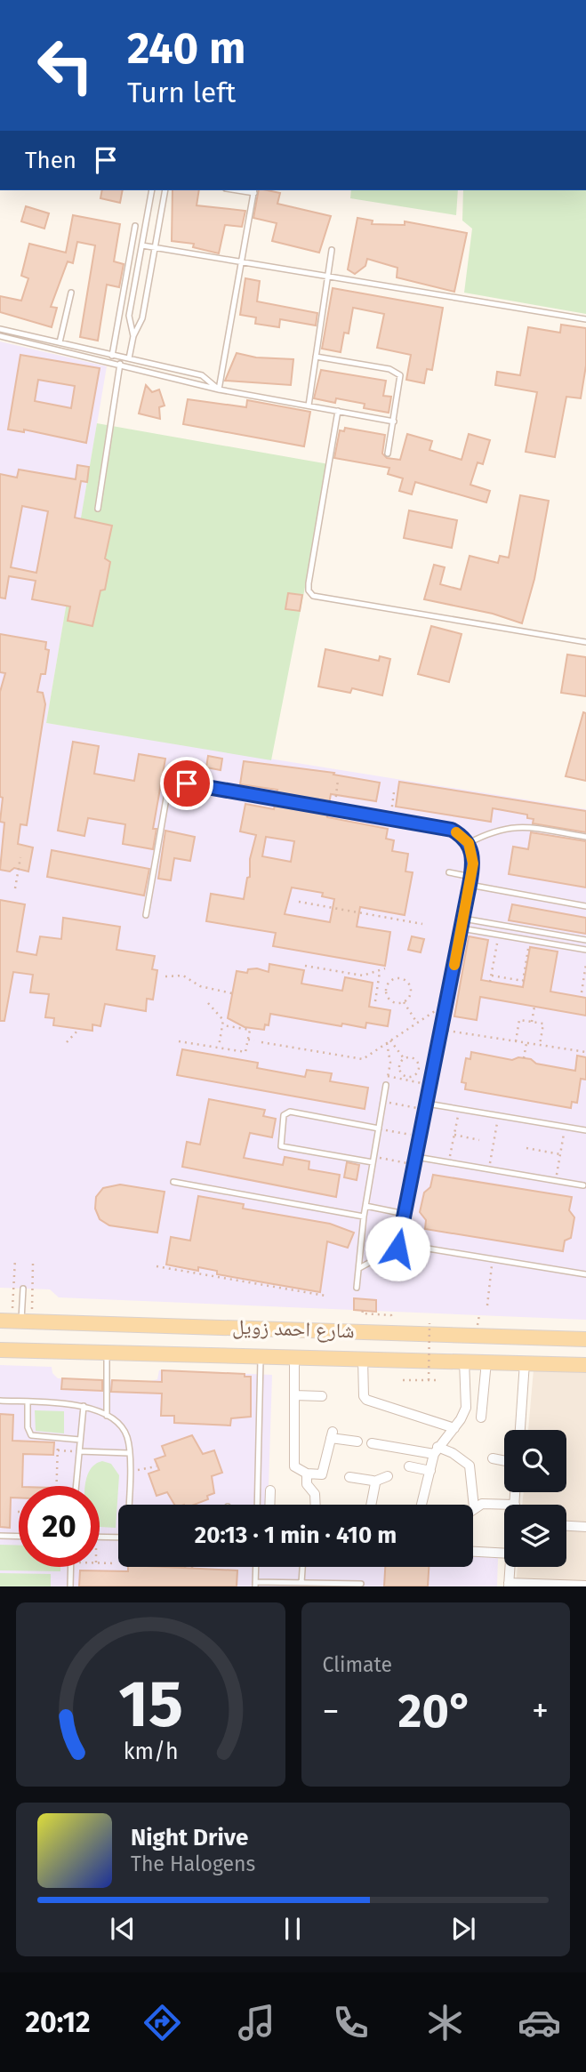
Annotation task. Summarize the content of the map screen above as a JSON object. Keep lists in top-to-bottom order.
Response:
{
  "streets": {
    "main road": ["شارع احمد زويل"]
  },
  "page": {
    "turn": ["240 m", "Turn left"],
    "then": "Then",
    "limit": "20",
    "trip": "20:13 · 1 min · 410 m",
    "tile": "Climate",
    "heat": ["−", "20°", "+"],
    "song": ["Night Drive", "The Halogens"],
    "tabs": "20:12",
    "gauge": ["15", "km/h"]
  }
}
